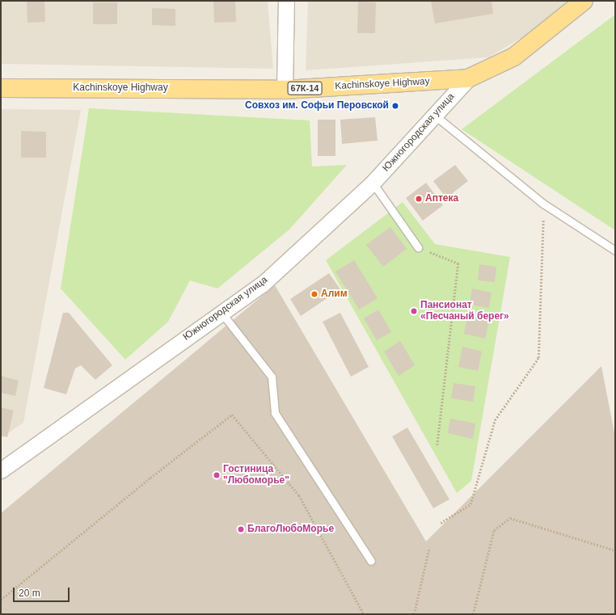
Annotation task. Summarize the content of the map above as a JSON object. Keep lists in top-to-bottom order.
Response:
{
  "streets": {
    "main road": ["Kachinskoye Highway", "67К-14"],
    "street": ["Южногородская улица"]
  },
  "crossings": [
    ["Kachinskoye Highway", "Южногородская улица"]
  ],
  "places": [
    "Совхоз им. Софьи Перовской",
    "Аптека",
    "Алим",
    "Пансионат «Песчаный берег»",
    "Гостиница \"Любоморье\"",
    "БлагоЛюбоМорье"
  ],
  "scale_bar": "20 m"
}
